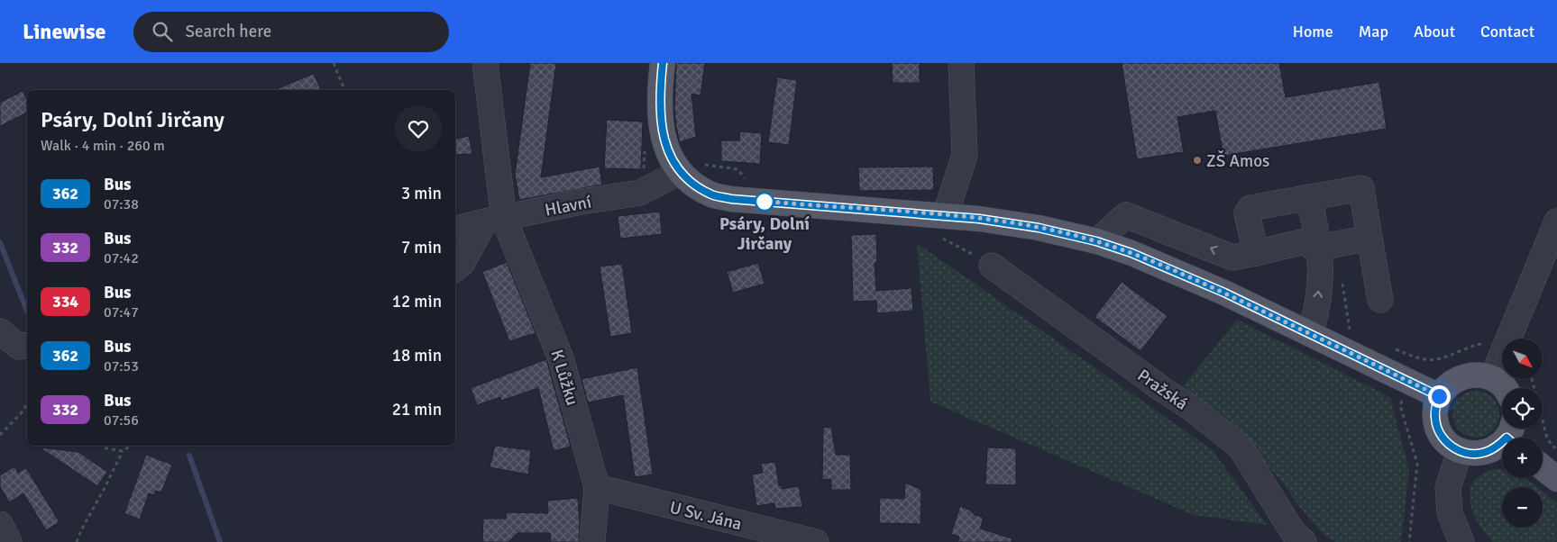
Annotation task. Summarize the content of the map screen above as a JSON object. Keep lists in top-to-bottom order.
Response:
{
  "streets": {
    "street": [
      "Hlavní",
      "K Lůžku",
      "Pražská",
      "U Sv. Jána"
    ]
  },
  "crossings": [
    ["Hlavní", "K Lůžku"],
    ["K Lůžku", "U Sv. Jána"]
  ],
  "places": ["ZŠ Amos", "Psáry, Dolní Jirčany"],
  "lines": ["bus line 362"],
  "north": "bottom right",
  "page": {
    "header": "Linewise",
    "search": "Search here",
    "nav": [
      "Home",
      "Map",
      "About",
      "Contact"
    ],
    "heading": ["Psáry, Dolní Jirčany", "Walk · 4 min · 260 m"],
    "list": [
      {
        "mark": "362",
        "name": "Bus",
        "note": "07:38",
        "value": "3 min"
      },
      {
        "mark": "332",
        "name": "Bus",
        "note": "07:42",
        "value": "7 min"
      },
      {
        "mark": "334",
        "name": "Bus",
        "note": "07:47",
        "value": "12 min"
      },
      {
        "mark": "362",
        "name": "Bus",
        "note": "07:53",
        "value": "18 min"
      },
      {
        "mark": "332",
        "name": "Bus",
        "note": "07:56",
        "value": "21 min"
      }
    ],
    "map_buttons": ["+", "−"]
  }
}
